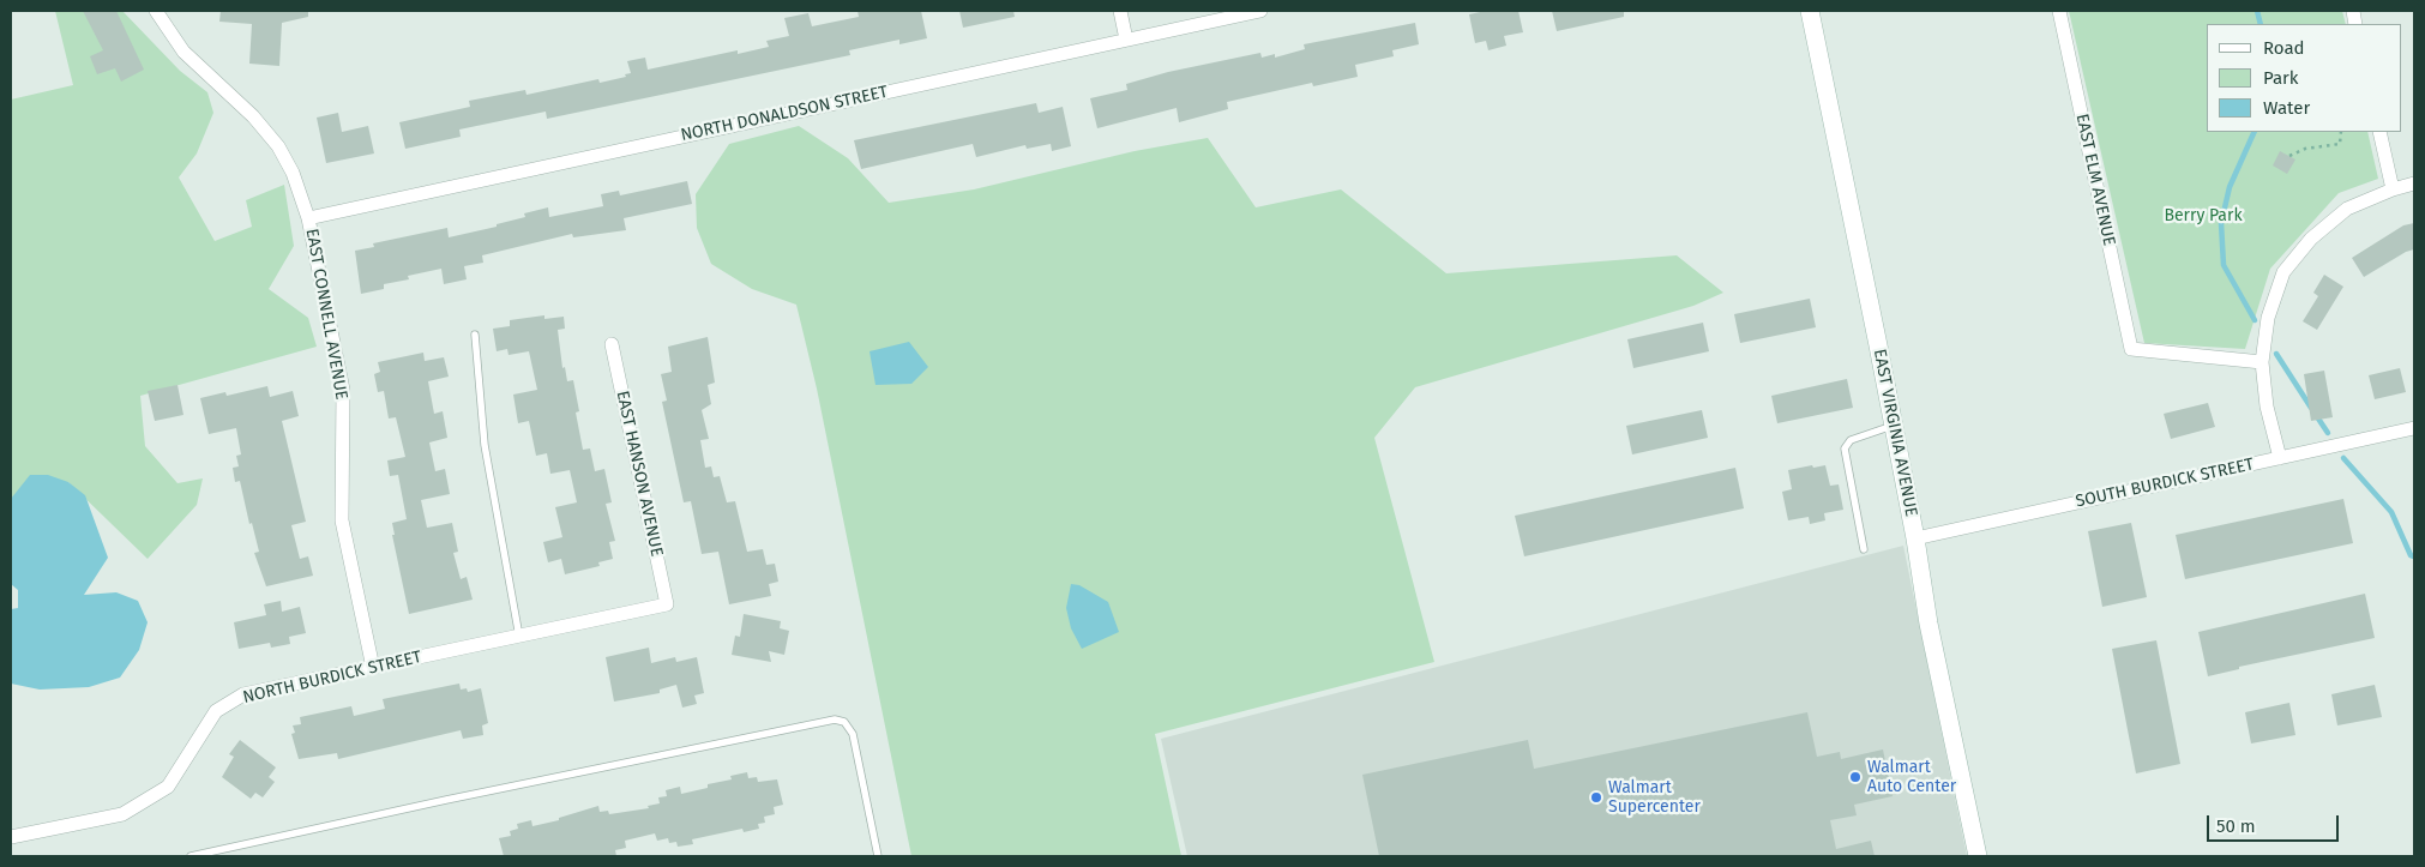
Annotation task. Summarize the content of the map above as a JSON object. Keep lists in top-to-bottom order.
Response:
{
  "streets": {
    "street": [
      "NORTH DONALDSON STREET",
      "EAST ELM AVENUE",
      "EAST CONNELL AVENUE",
      "EAST VIRGINIA AVENUE",
      "EAST HANSON AVENUE",
      "SOUTH BURDICK STREET",
      "NORTH BURDICK STREET"
    ]
  },
  "crossings": [
    ["NORTH DONALDSON STREET", "EAST CONNELL AVENUE"],
    ["EAST CONNELL AVENUE", "NORTH BURDICK STREET"],
    ["EAST VIRGINIA AVENUE", "SOUTH BURDICK STREET"],
    ["EAST HANSON AVENUE", "NORTH BURDICK STREET"]
  ],
  "parks": ["Berry Park"],
  "places": ["Walmart Auto Center", "Walmart Supercenter"],
  "legend": ["Road", "Park", "Water"],
  "scale_bar": "50 m"
}
